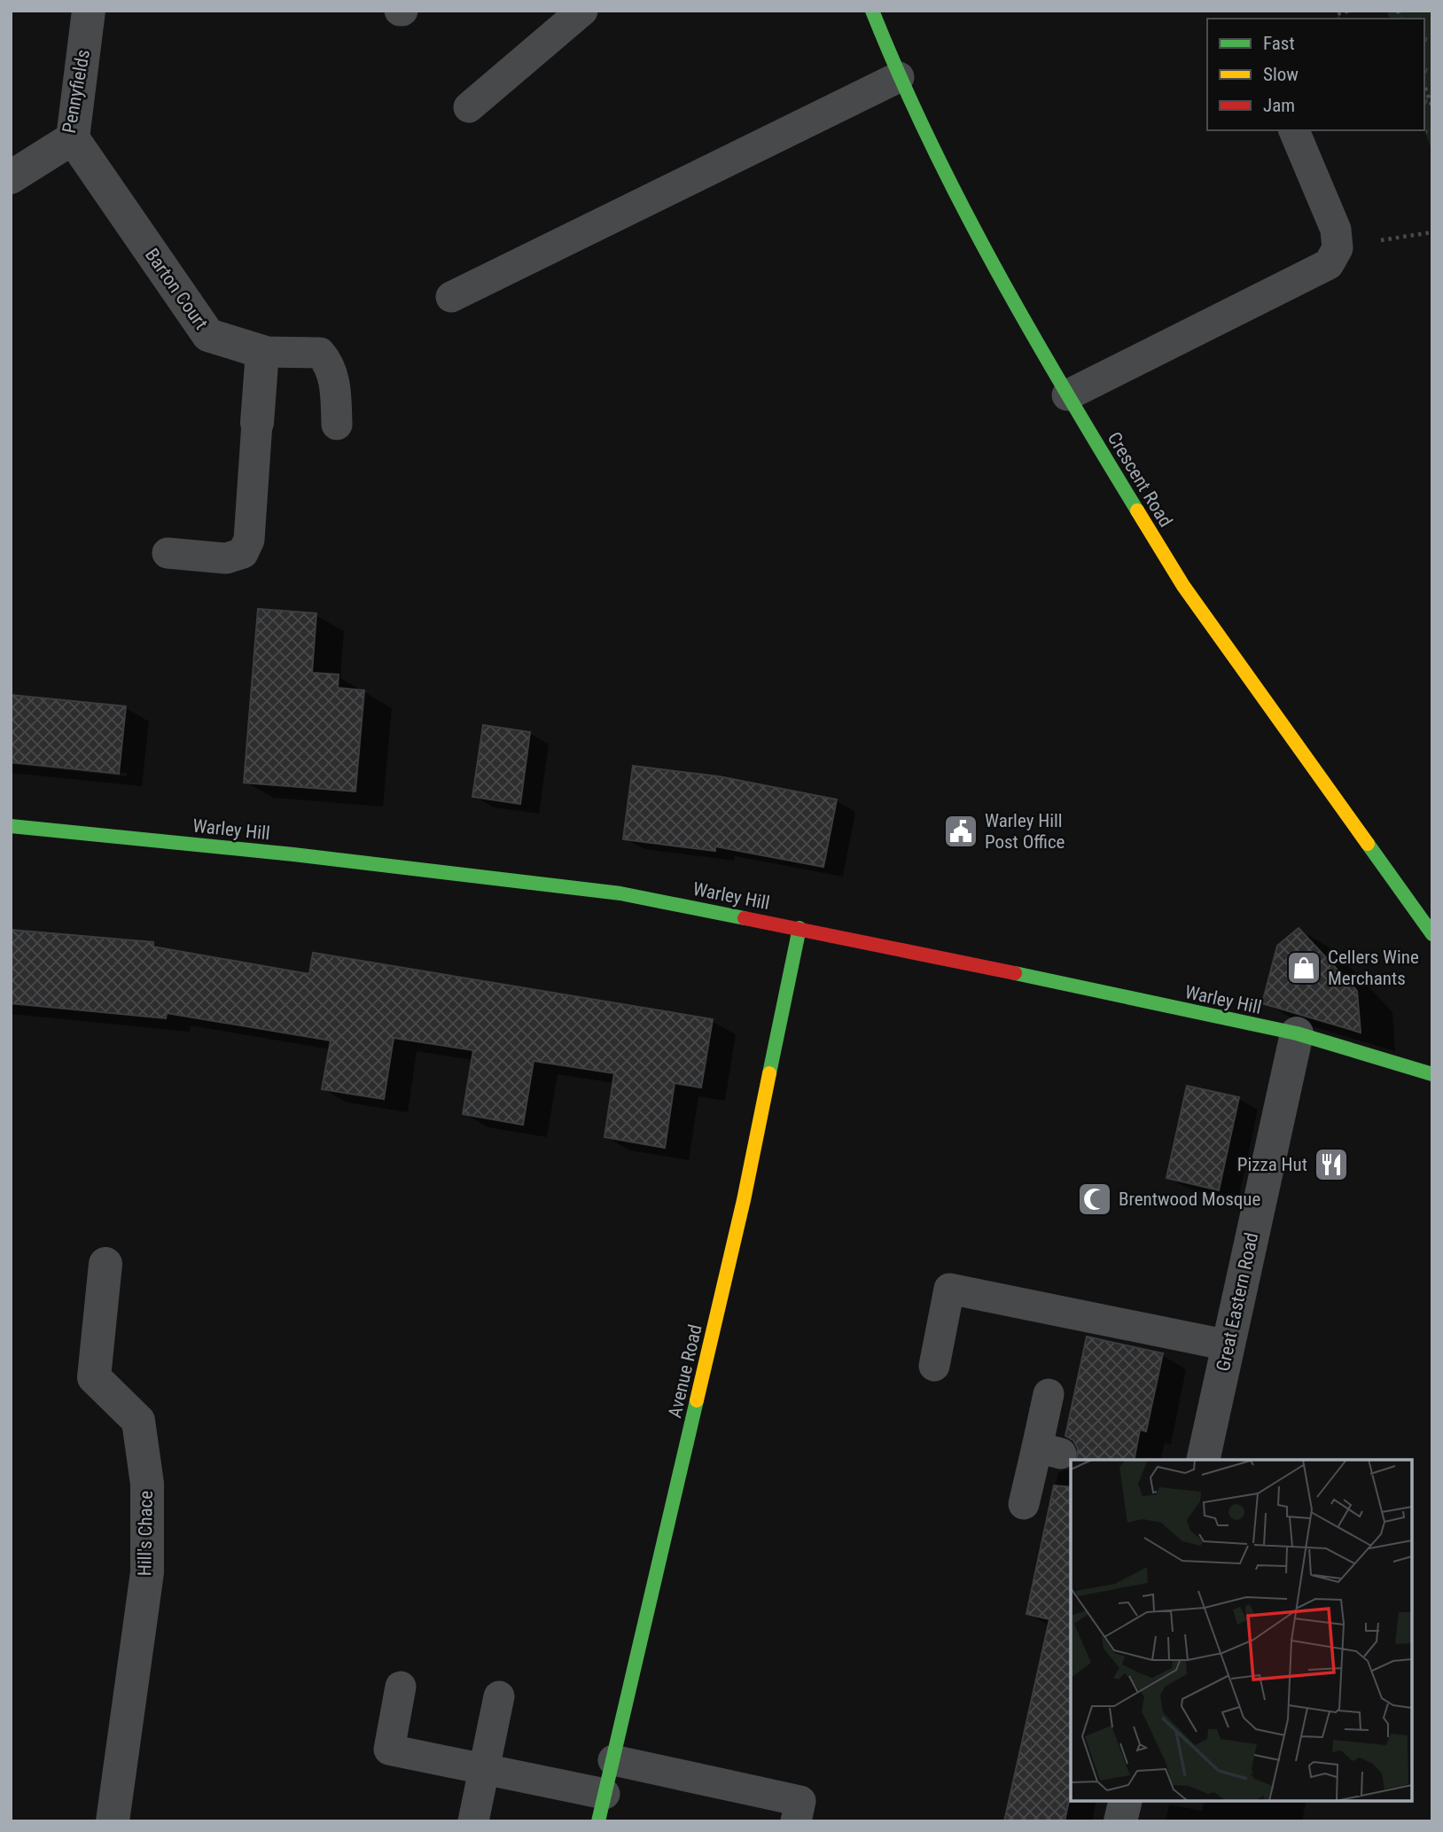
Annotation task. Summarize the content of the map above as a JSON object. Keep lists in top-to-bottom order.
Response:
{
  "streets": {
    "street": [
      "Pennyfields",
      "Barton Court",
      "Crescent Road",
      "Warley Hill",
      "Great Eastern Road",
      "Avenue Road",
      "Hill's Chace"
    ]
  },
  "crossings": [
    ["Pennyfields", "Barton Court"],
    ["Warley Hill", "Great Eastern Road"],
    ["Warley Hill", "Avenue Road"]
  ],
  "places": {
    "public building": ["Warley Hill Post Office"],
    "shop": ["Cellers Wine Merchants"],
    "restaurant": ["Pizza Hut"],
    "mosque": ["Brentwood Mosque"]
  },
  "legend": ["Fast", "Slow", "Jam"]
}
